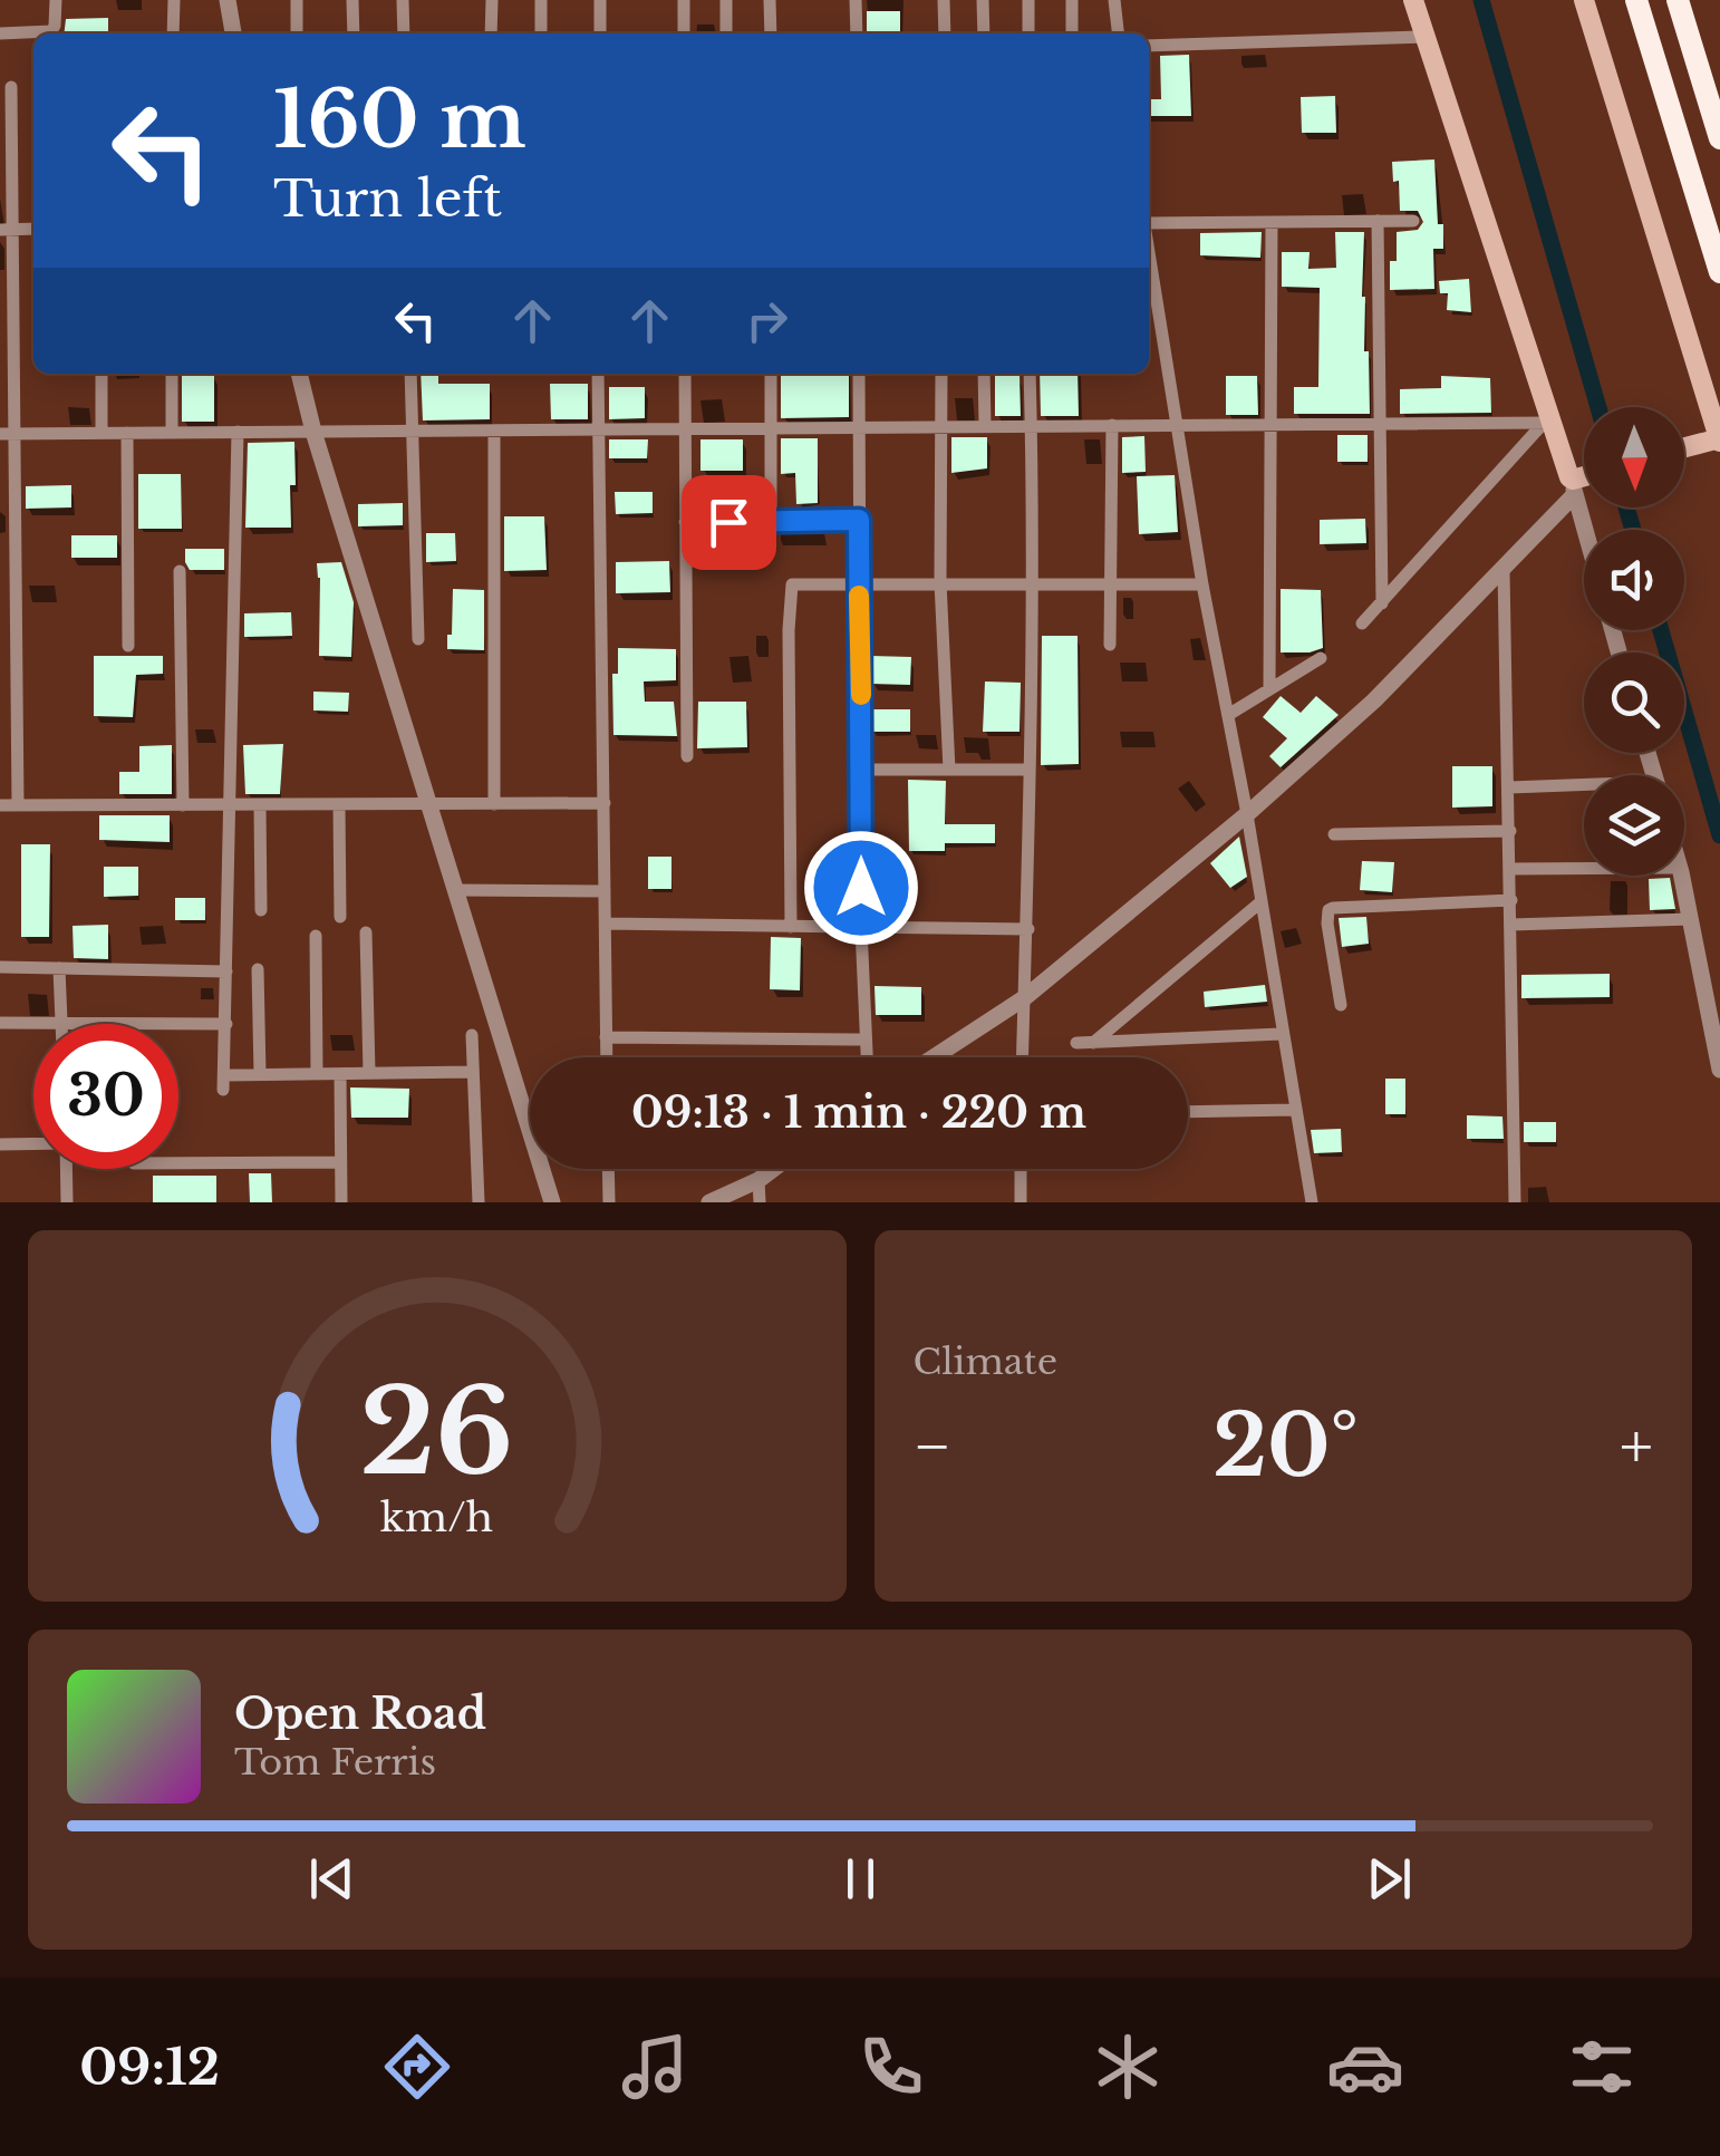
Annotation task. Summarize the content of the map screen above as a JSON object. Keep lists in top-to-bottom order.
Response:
{
  "north": "bottom",
  "page": {
    "turn": ["160 m", "Turn left"],
    "limit": "30",
    "trip": "09:13 · 1 min · 220 m",
    "tile": "Climate",
    "heat": ["−", "20°", "+"],
    "song": ["Open Road", "Tom Ferris"],
    "tabs": "09:12",
    "gauge": ["26", "km/h"]
  }
}
